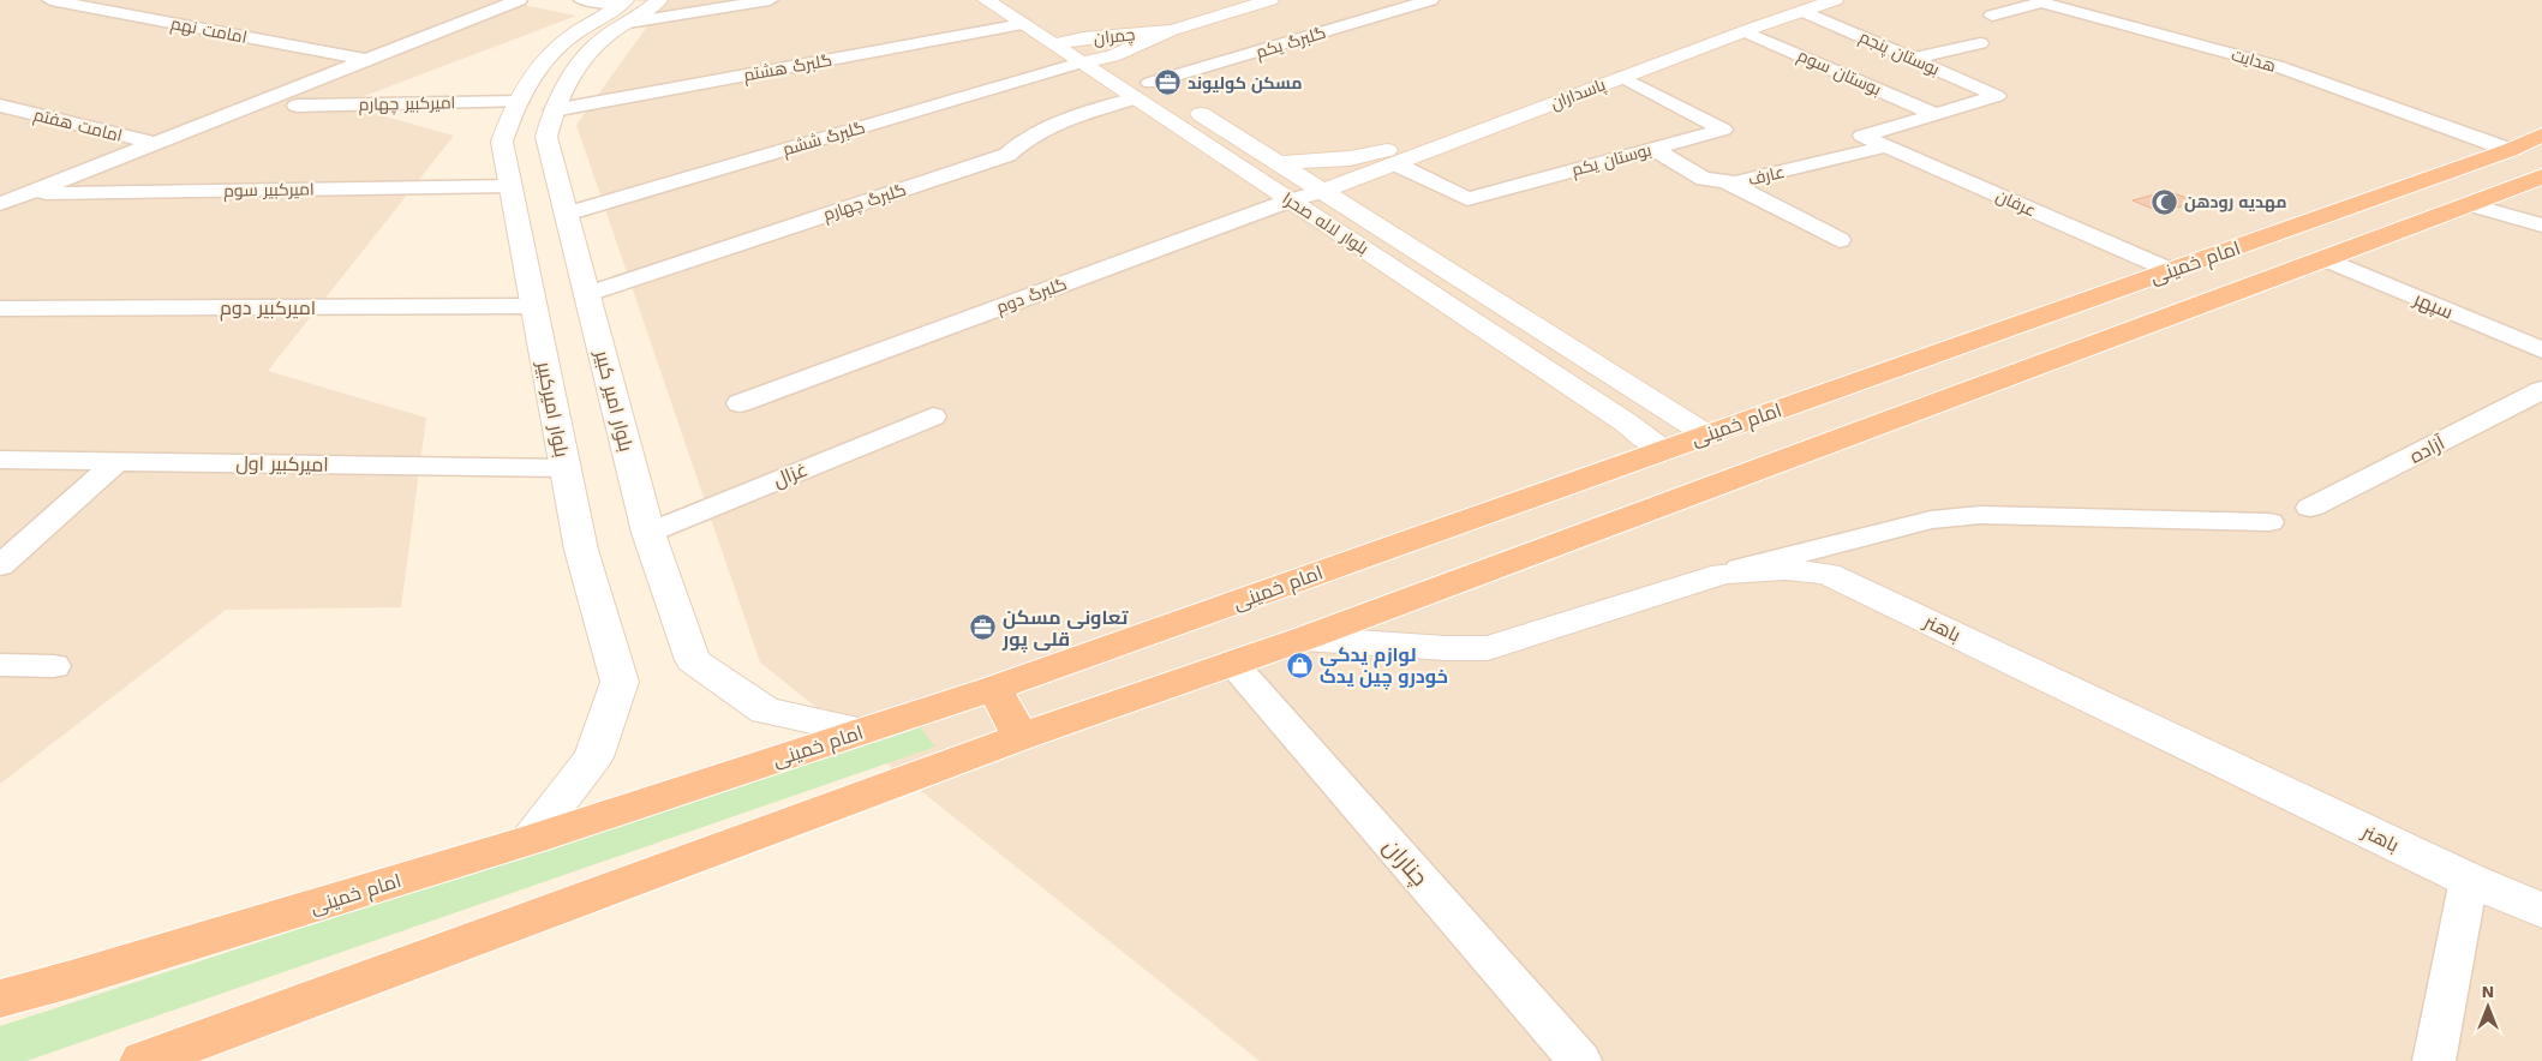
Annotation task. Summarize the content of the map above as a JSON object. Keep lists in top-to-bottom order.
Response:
{
  "streets": {
    "highway": ["امام خمینی"],
    "main road": [
      "چمران",
      "پاسداران",
      "بلوار لاله صحرا",
      "بلوار امیر کبیر",
      "بلوار امیرکبیر",
      "باهنر"
    ],
    "street": [
      "امامت نهم",
      "گلبرگ یکم",
      "بوستان پنجم",
      "هدایت",
      "گلبرگ هشتم",
      "بوستان سوم",
      "امیرکبیر چهارم",
      "امامت هفتم",
      "گلبرگ ششم",
      "بوستان یکم",
      "عارف",
      "امیرکبیر سوم",
      "گلبرگ چهارم",
      "عرفان",
      "گلبرگ دوم",
      "سپهر",
      "امیرکبیر دوم",
      "آزاده",
      "امیرکبیر اول",
      "غزال",
      "چناران"
    ]
  },
  "crossings": [
    ["چمران", "گلبرگ ششم"],
    ["چمران", "بلوار لاله صحرا"],
    ["گلبرگ یکم", "گلبرگ چهارم"],
    ["گلبرگ یکم", "بلوار لاله صحرا"],
    ["بوستان پنجم", "بوستان سوم"],
    ["بوستان پنجم", "پاسداران"],
    ["بوستان پنجم", "عرفان"],
    ["هدایت", "امام خمینی"],
    ["گلبرگ هشتم", "بلوار لاله صحرا"],
    ["بوستان سوم", "پاسداران"],
    ["بوستان سوم", "عرفان"],
    ["پاسداران", "بوستان یکم"],
    ["پاسداران", "بلوار لاله صحرا"],
    ["پاسداران", "گلبرگ دوم"],
    ["گلبرگ ششم", "بلوار لاله صحرا"],
    ["گلبرگ ششم", "بلوار امیر کبیر"],
    ["بوستان یکم", "عارف"],
    ["عارف", "عرفان"],
    ["امیرکبیر سوم", "بلوار امیرکبیر"],
    ["گلبرگ چهارم", "بلوار لاله صحرا"],
    ["گلبرگ چهارم", "بلوار امیر کبیر"],
    ["عرفان", "امام خمینی"],
    ["بلوار لاله صحرا", "امام خمینی"],
    ["بلوار لاله صحرا", "گلبرگ دوم"],
    ["امام خمینی", "بلوار امیر کبیر"],
    ["امام خمینی", "بلوار امیرکبیر"],
    ["امیرکبیر دوم", "بلوار امیرکبیر"],
    ["بلوار امیر کبیر", "غزال"],
    ["بلوار امیرکبیر", "امیرکبیر اول"]
  ],
  "places": {
    "office": ["مسکن کولیوند", "تعاونی مسکن قلی پور"],
    "mosque": ["مهدیه رودهن"],
    "shop": ["لوازم یدکی خودرو چین یدک"]
  },
  "north": "top"
}
